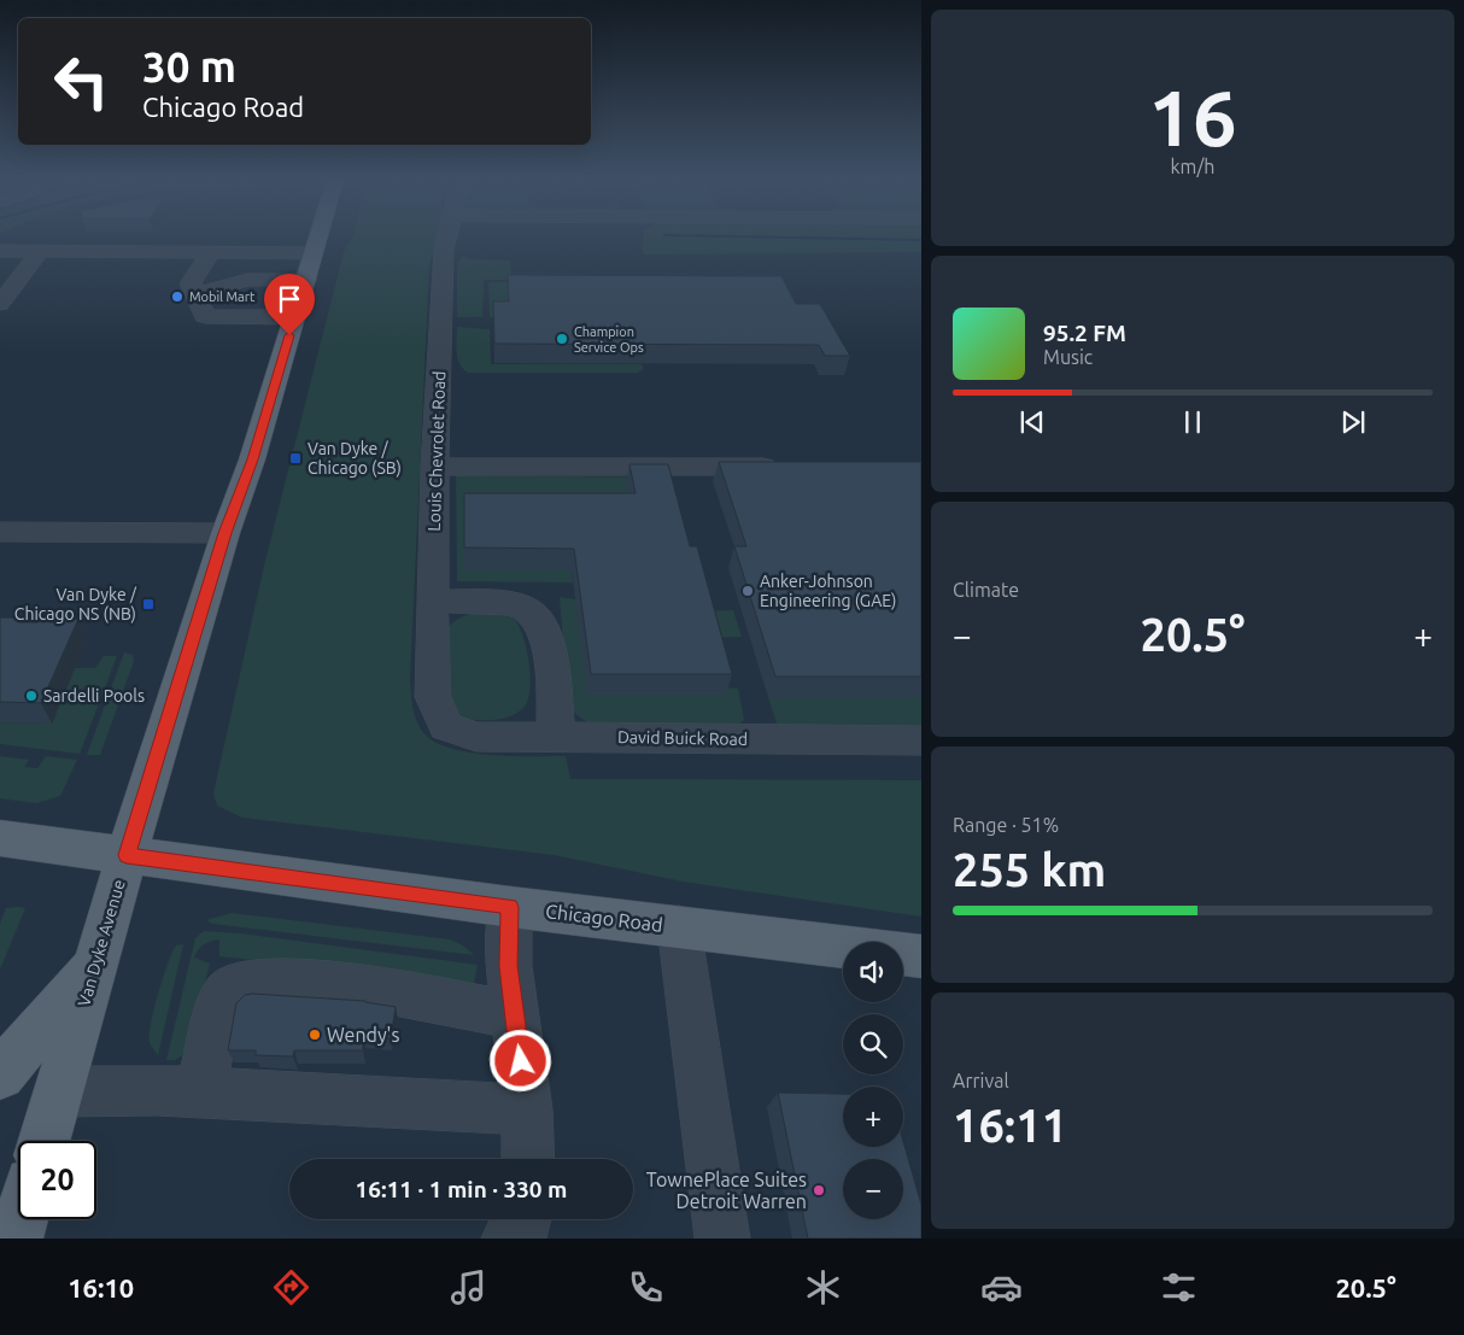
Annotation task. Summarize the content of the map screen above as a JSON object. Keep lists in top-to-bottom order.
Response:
{
  "streets": {
    "main road": ["Chicago Road", "Van Dyke Avenue"],
    "street": ["Louis Chevrolet Road", "David Buick Road"]
  },
  "crossings": [
    ["Louis Chevrolet Road", "David Buick Road"],
    ["Chicago Road", "Van Dyke Avenue"]
  ],
  "places": {
    "other": [
      "Mobil Mart",
      "Champion Service Ops",
      "Anker-Johnson Engineering (GAE)",
      "Sardelli Pools",
      "Wendy's",
      "TownePlace Suites Detroit Warren"
    ],
    "transit": ["Van Dyke / Chicago (SB)", "Van Dyke / Chicago NS (NB)"]
  },
  "page": {
    "tile": [
      ["16", "km/h"],
      "Climate",
      ["Range · 51%", "255 km"],
      ["Arrival", "16:11"]
    ],
    "turn": ["30 m", "Chicago Road"],
    "song": ["95.2 FM", "Music"],
    "heat": ["−", "20.5°", "+"],
    "map_buttons": ["+", "−"],
    "limit": "20",
    "trip": "16:11 · 1 min · 330 m",
    "tabs": ["16:10", "20.5°"]
  }
}
